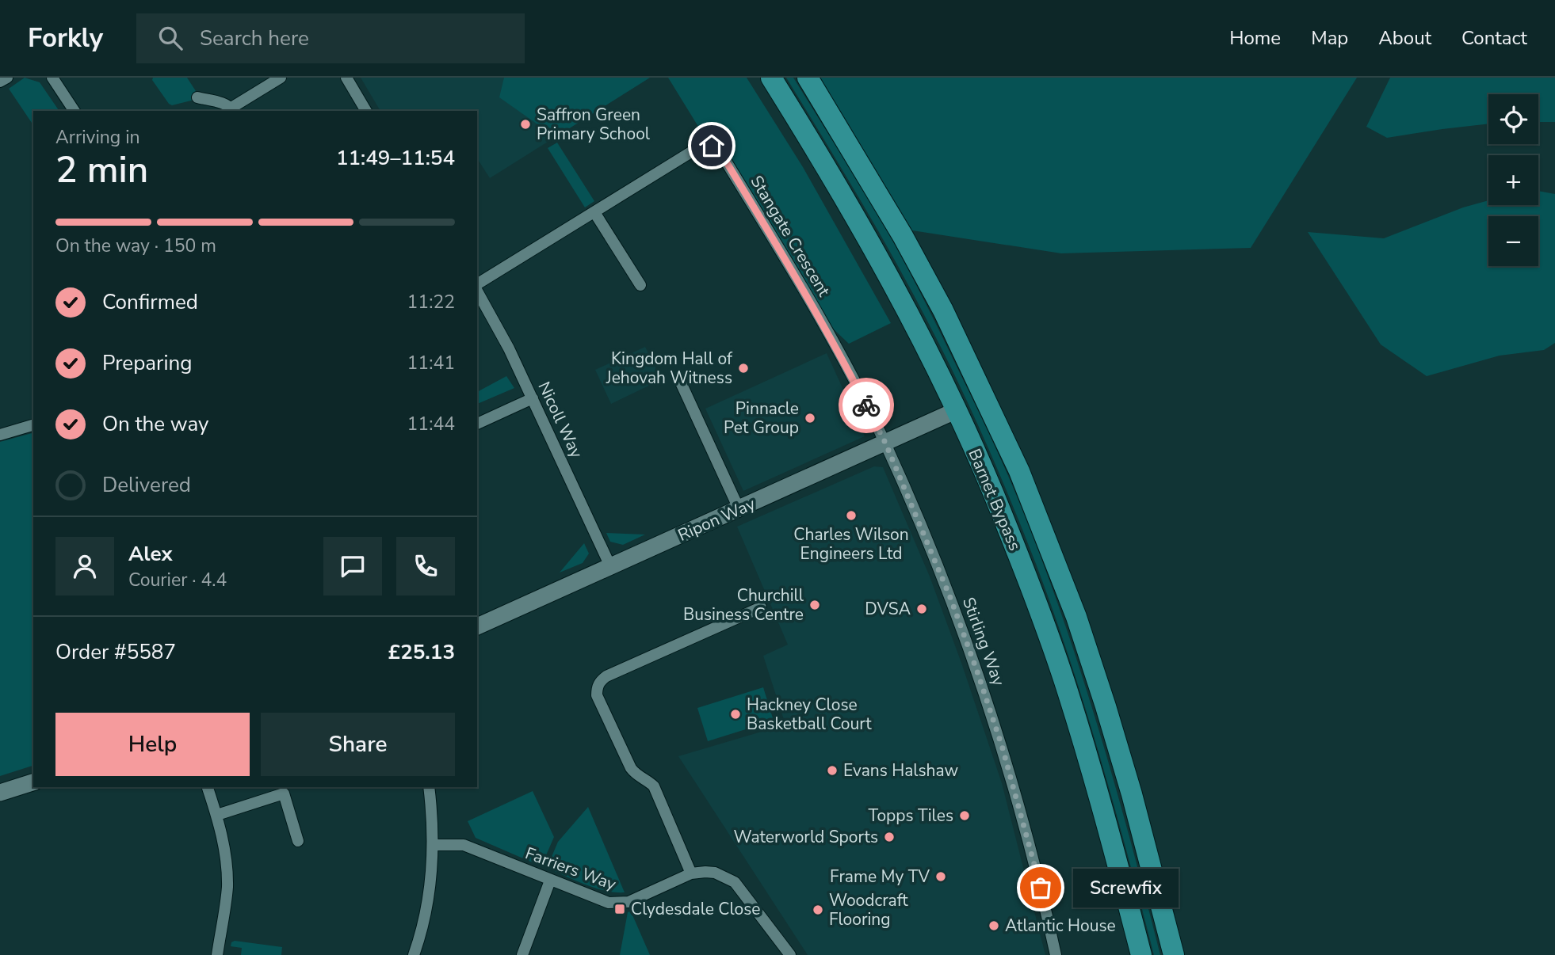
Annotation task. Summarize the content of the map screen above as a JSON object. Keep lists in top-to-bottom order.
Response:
{
  "streets": {
    "highway": ["Barnet Bypass"],
    "street": [
      "Stangate Crescent",
      "Nicoll Way",
      "Ripon Way",
      "Stirling Way",
      "Farriers Way"
    ]
  },
  "crossings": [
    ["Stangate Crescent", "Ripon Way"],
    ["Stangate Crescent", "Stirling Way"],
    ["Nicoll Way", "Ripon Way"],
    ["Barnet Bypass", "Ripon Way"],
    ["Ripon Way", "Stirling Way"]
  ],
  "places": {
    "other": [
      "Saffron Green Primary School",
      "Kingdom Hall of Jehovah Witness",
      "Pinnacle Pet Group",
      "Charles Wilson Engineers Ltd",
      "Churchill Business Centre",
      "DVSA",
      "Hackney Close Basketball Court",
      "Evans Halshaw",
      "Topps Tiles",
      "Waterworld Sports",
      "Frame My TV",
      "Screwfix",
      "Woodcraft Flooring",
      "Atlantic House"
    ],
    "transit": ["Clydesdale Close"]
  },
  "page": {
    "header": "Forkly",
    "search": "Search here",
    "nav": [
      "Home",
      "Map",
      "About",
      "Contact"
    ],
    "map_buttons": ["+", "−"],
    "heading": ["2 min", "Arriving in", "11:49–11:54"],
    "panel": [
      "Alex",
      "Courier · 4.4",
      "Order #5587",
      "£25.13"
    ],
    "bar": "On the way · 150 m",
    "list": [
      ["Confirmed", "11:22"],
      ["Preparing", "11:41"],
      ["On the way", "11:44"],
      "Delivered"
    ],
    "buttons": ["Help", "Share"],
    "bubble": "Screwfix"
  }
}
